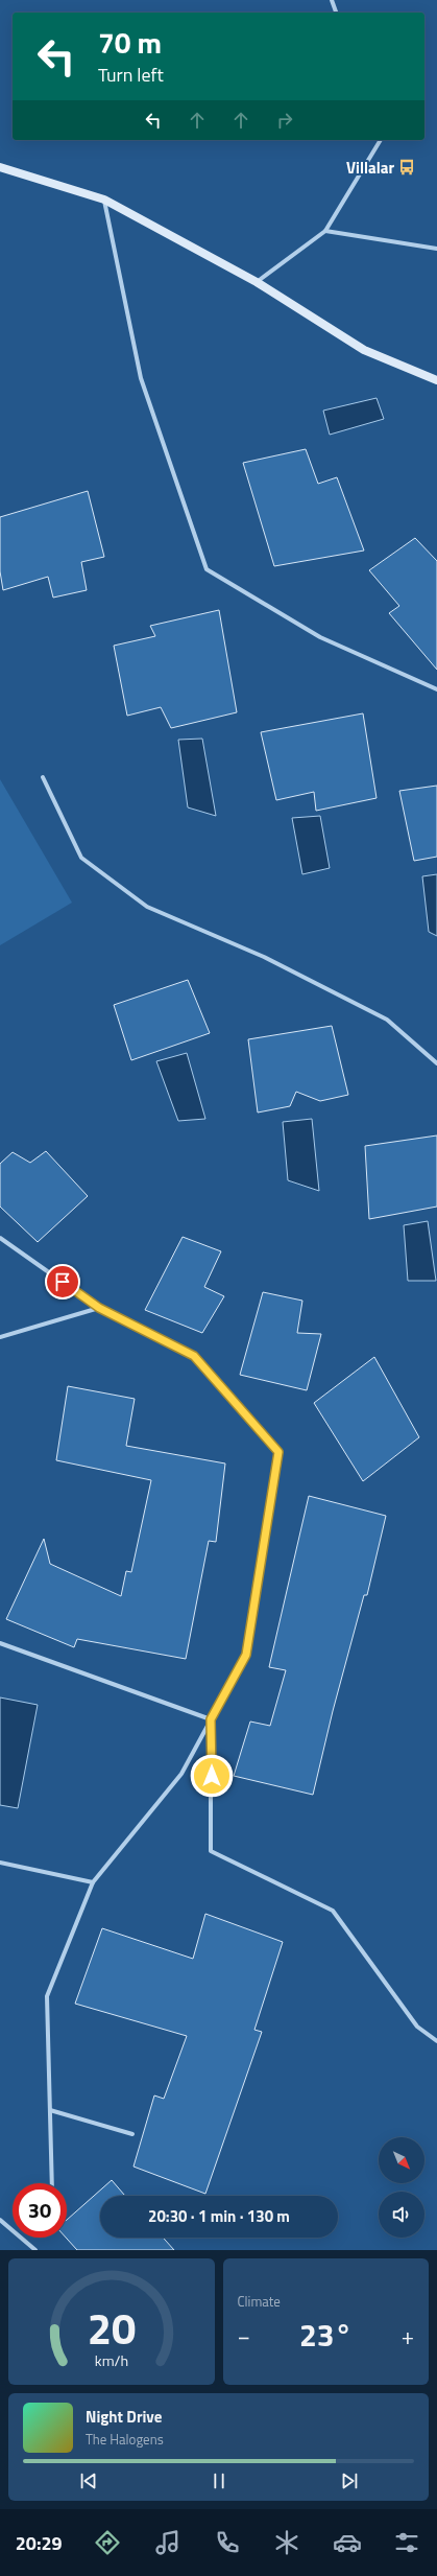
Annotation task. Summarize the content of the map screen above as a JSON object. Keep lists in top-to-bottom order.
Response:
{
  "places": {
    "bus stop": ["Villalar"]
  },
  "north": "bottom right",
  "page": {
    "turn": ["70 m", "Turn left"],
    "limit": "30",
    "trip": "20:30 · 1 min · 130 m",
    "tile": "Climate",
    "heat": ["−", "23°", "+"],
    "song": ["Night Drive", "The Halogens"],
    "tabs": "20:29",
    "gauge": ["20", "km/h"]
  }
}
